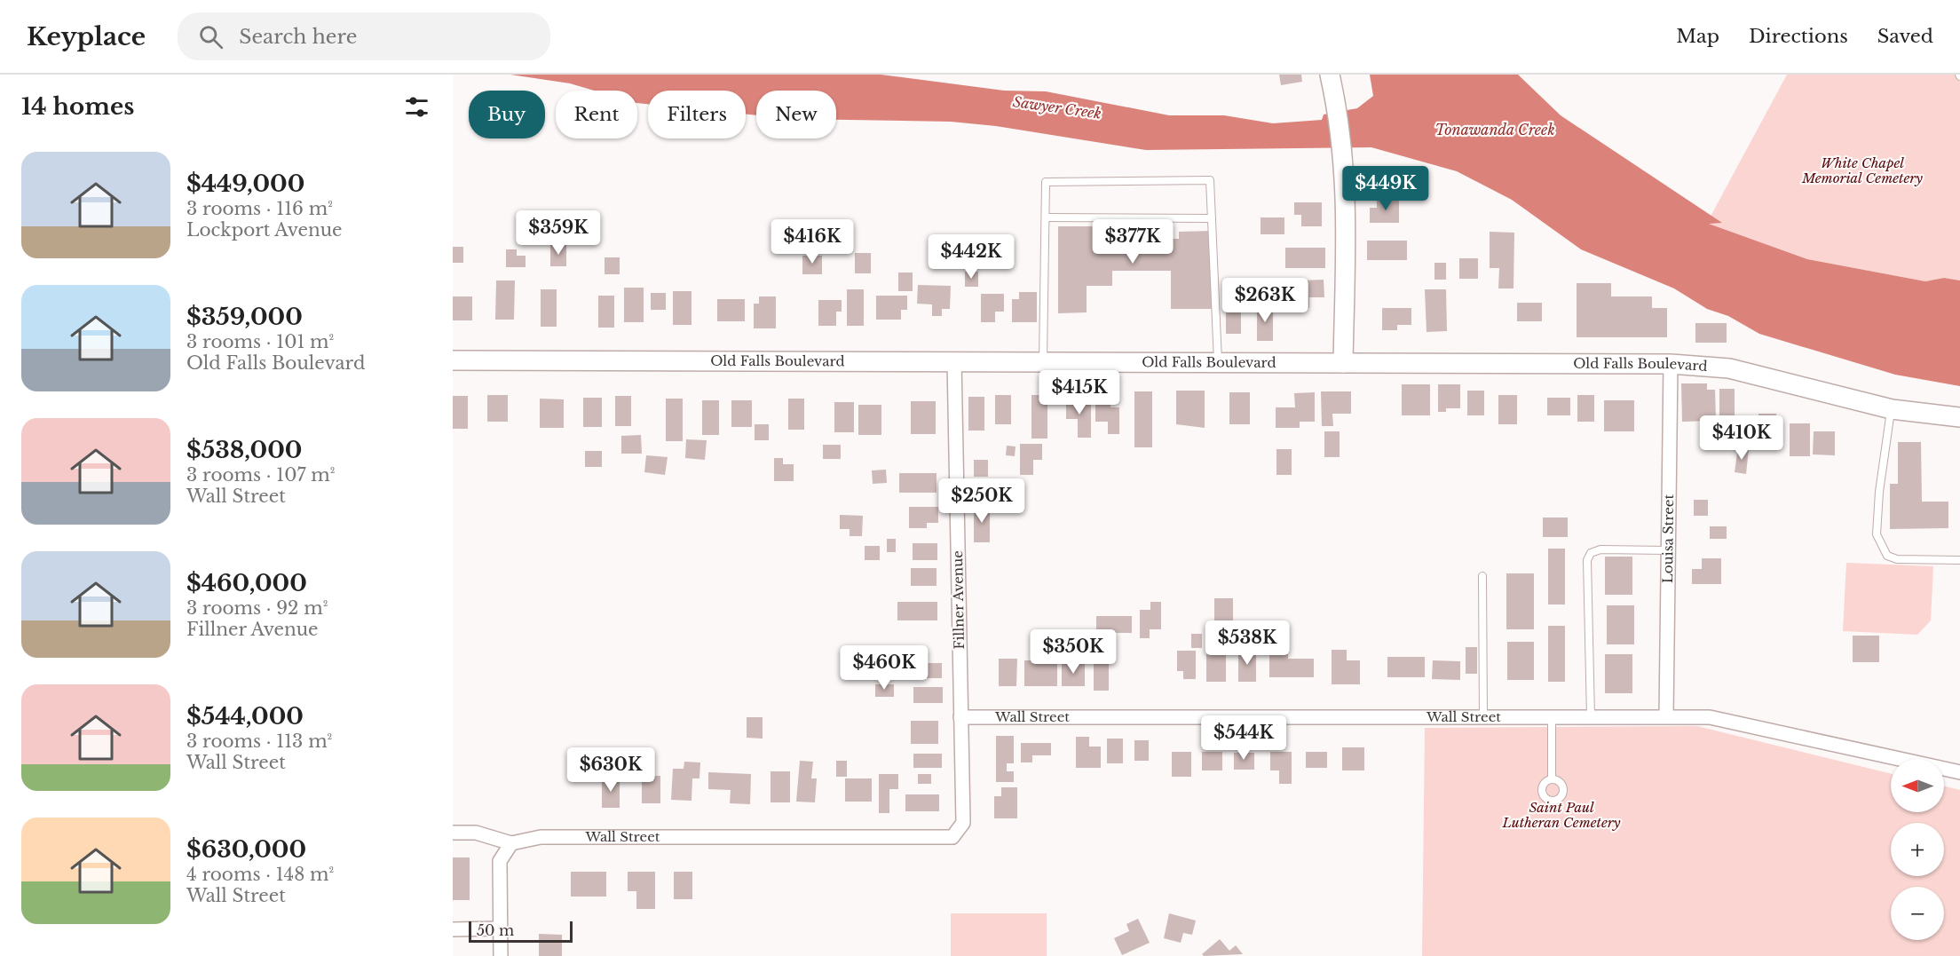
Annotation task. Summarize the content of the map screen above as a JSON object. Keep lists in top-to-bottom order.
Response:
{
  "streets": {
    "street": [
      "Old Falls Boulevard",
      "Louisa Street",
      "Fillner Avenue",
      "Wall Street"
    ]
  },
  "crossings": [
    ["Old Falls Boulevard", "Louisa Street"],
    ["Old Falls Boulevard", "Fillner Avenue"],
    ["Louisa Street", "Wall Street"],
    ["Fillner Avenue", "Wall Street"]
  ],
  "water": ["Sawyer Creek", "Tonawanda Creek"],
  "parks": ["White Chapel Memorial Cemetery", "Saint Paul Lutheran Cemetery"],
  "scale_bar": "50 m",
  "north": "left",
  "page": {
    "header": "Keyplace",
    "search": "Search here",
    "nav": ["Map", "Directions", "Saved"],
    "heading": "14 homes",
    "chip": [
      "Buy",
      "Rent",
      "Filters",
      "New"
    ],
    "list": [
      {
        "name": "$449,000",
        "note": "3 rooms · 116 m² · Lockport Avenue"
      },
      {
        "name": "$359,000",
        "note": "3 rooms · 101 m² · Old Falls Boulevard"
      },
      {
        "name": "$538,000",
        "note": "3 rooms · 107 m² · Wall Street"
      },
      {
        "name": "$460,000",
        "note": "3 rooms · 92 m² · Fillner Avenue"
      },
      {
        "name": "$544,000",
        "note": "3 rooms · 113 m² · Wall Street"
      },
      {
        "name": "$630,000",
        "note": "4 rooms · 148 m² · Wall Street"
      }
    ],
    "price": [
      "$449K",
      "$359K",
      "$416K",
      "$377K",
      "$442K",
      "$263K",
      "$415K",
      "$410K",
      "$250K",
      "$538K",
      "$350K",
      "$460K",
      "$544K",
      "$630K"
    ],
    "map_buttons": ["+", "−"],
    "scale": "50 m"
  }
}
